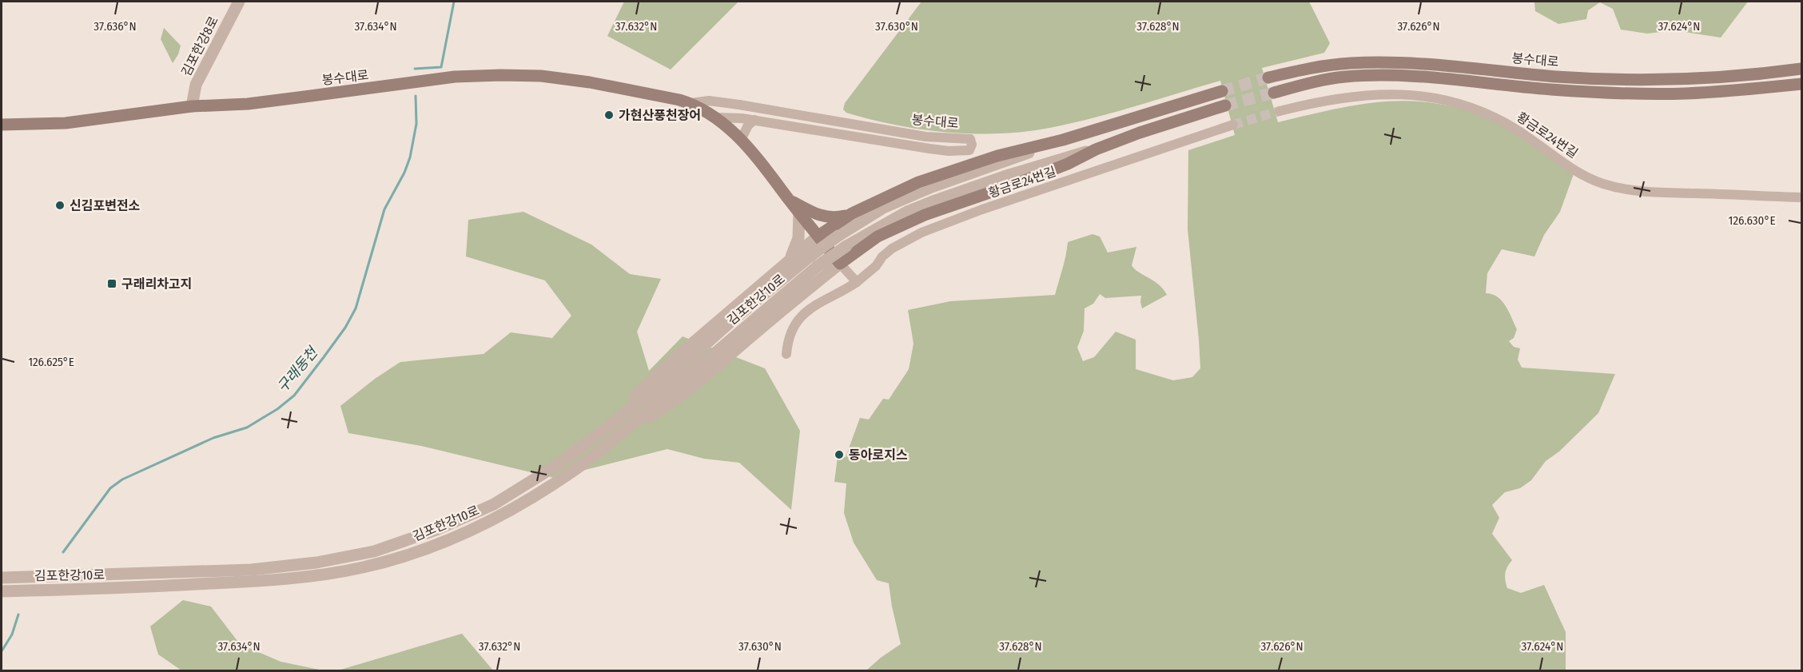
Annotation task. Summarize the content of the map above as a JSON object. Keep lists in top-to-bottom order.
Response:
{
  "streets": {
    "main road": ["봉수대로"],
    "street": ["김포한강8로", "황금로24번길", "김포한강10로"]
  },
  "crossings": [
    ["김포한강8로", "봉수대로"]
  ],
  "water": ["구래동천"],
  "places": {
    "other": ["가현산풍천장어", "신김포변전소", "동아로지스"],
    "transit": ["구래리차고지"]
  },
  "coordinates": [
    "37.636°N",
    "37.634°N",
    "37.632°N",
    "37.630°N",
    "37.628°N",
    "37.626°N",
    "37.624°N",
    "126.630°E",
    "126.625°E"
  ]
}
